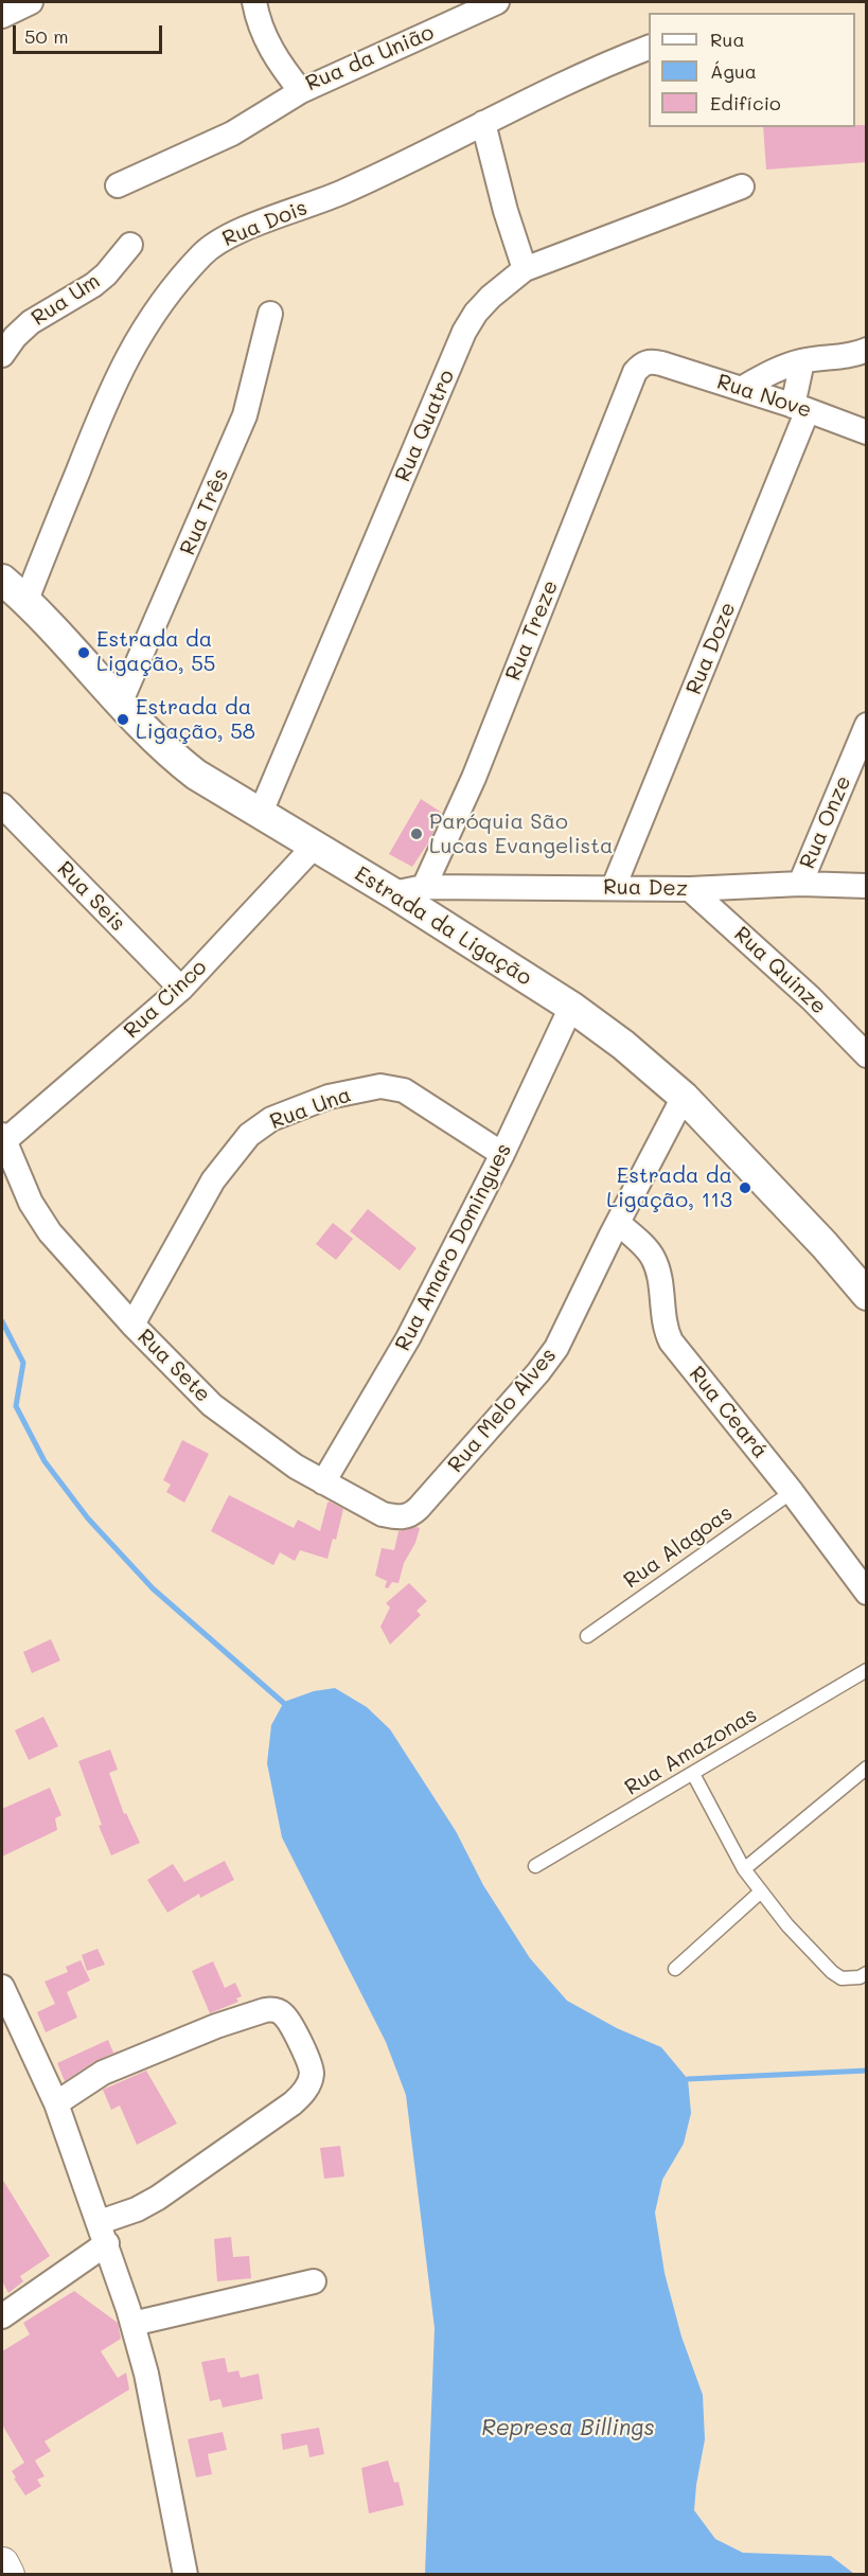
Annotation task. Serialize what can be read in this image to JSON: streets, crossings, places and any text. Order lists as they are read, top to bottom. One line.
{"streets":{"street":["Rua da União","Rua Dois","Rua Um","Rua Nove","Rua Quatro","Rua Três","Rua Treze","Rua Doze","Rua Onze","Rua Dez","Rua Seis","Estrada da Ligação","Rua Quinze","Rua Cinco","Rua Una","Rua Amaro Domingues","Rua Sete","Rua Melo Alves","Rua Ceará"],"lane":["Rua Alagoas","Rua Amazonas"]},"crossings":[["Rua Dois","Estrada da Ligação"],["Rua Nove","Rua Treze"],["Rua Nove","Rua Doze"],["Rua Quatro","Estrada da Ligação"],["Rua Três","Estrada da Ligação"],["Rua Treze","Rua Dez"],["Rua Doze","Rua Dez"],["Rua Onze","Rua Dez"],["Rua Dez","Rua Quinze"],["Rua Seis","Rua Cinco"],["Estrada da Ligação","Rua Cinco"],["Estrada da Ligação","Rua Amaro Domingues"],["Estrada da Ligação","Rua Melo Alves"],["Rua Cinco","Rua Sete"],["Rua Una","Rua Amaro Domingues"],["Rua Una","Rua Sete"],["Rua Amaro Domingues","Rua Sete"],["Rua Sete","Rua Melo Alves"],["Rua Melo Alves","Rua Ceará"],["Rua Ceará","Rua Alagoas"]],"water":["Represa Billings"],"places":["Estrada da Ligação, 55","Estrada da Ligação, 58","Paróquia São Lucas Evangelista","Estrada da Ligação, 113"],"legend":["Rua","Água","Edifício"],"scale_bar":"50 m"}
